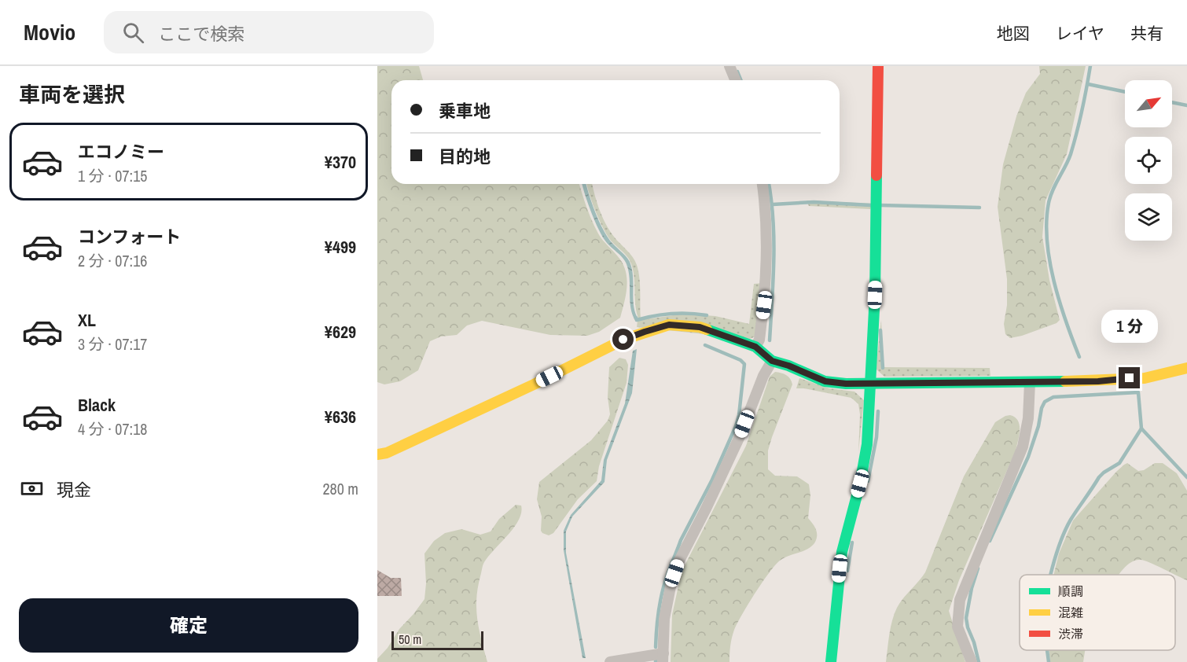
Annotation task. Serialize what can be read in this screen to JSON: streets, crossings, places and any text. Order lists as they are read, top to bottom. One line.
{"legend":["順調","混雑","渋滞"],"scale_bar":"50 m","north":"top right","page":{"header":"Movio","search":"ここで検索","nav":["地図","レイヤ","共有"],"heading":"車両を選択","banner":["乗車地","目的地"],"list":[{"name":"エコノミー","note":"1 分 · 07:15","value":"¥370"},{"name":"コンフォート","note":"2 分 · 07:16","value":"¥499"},{"name":"XL","note":"3 分 · 07:17","value":"¥629"},{"name":"Black","note":"4 分 · 07:18","value":"¥636"}],"bubble":"1 分","pay":["現金","280 m"],"buttons":"確定","scale":"50 m"}}
